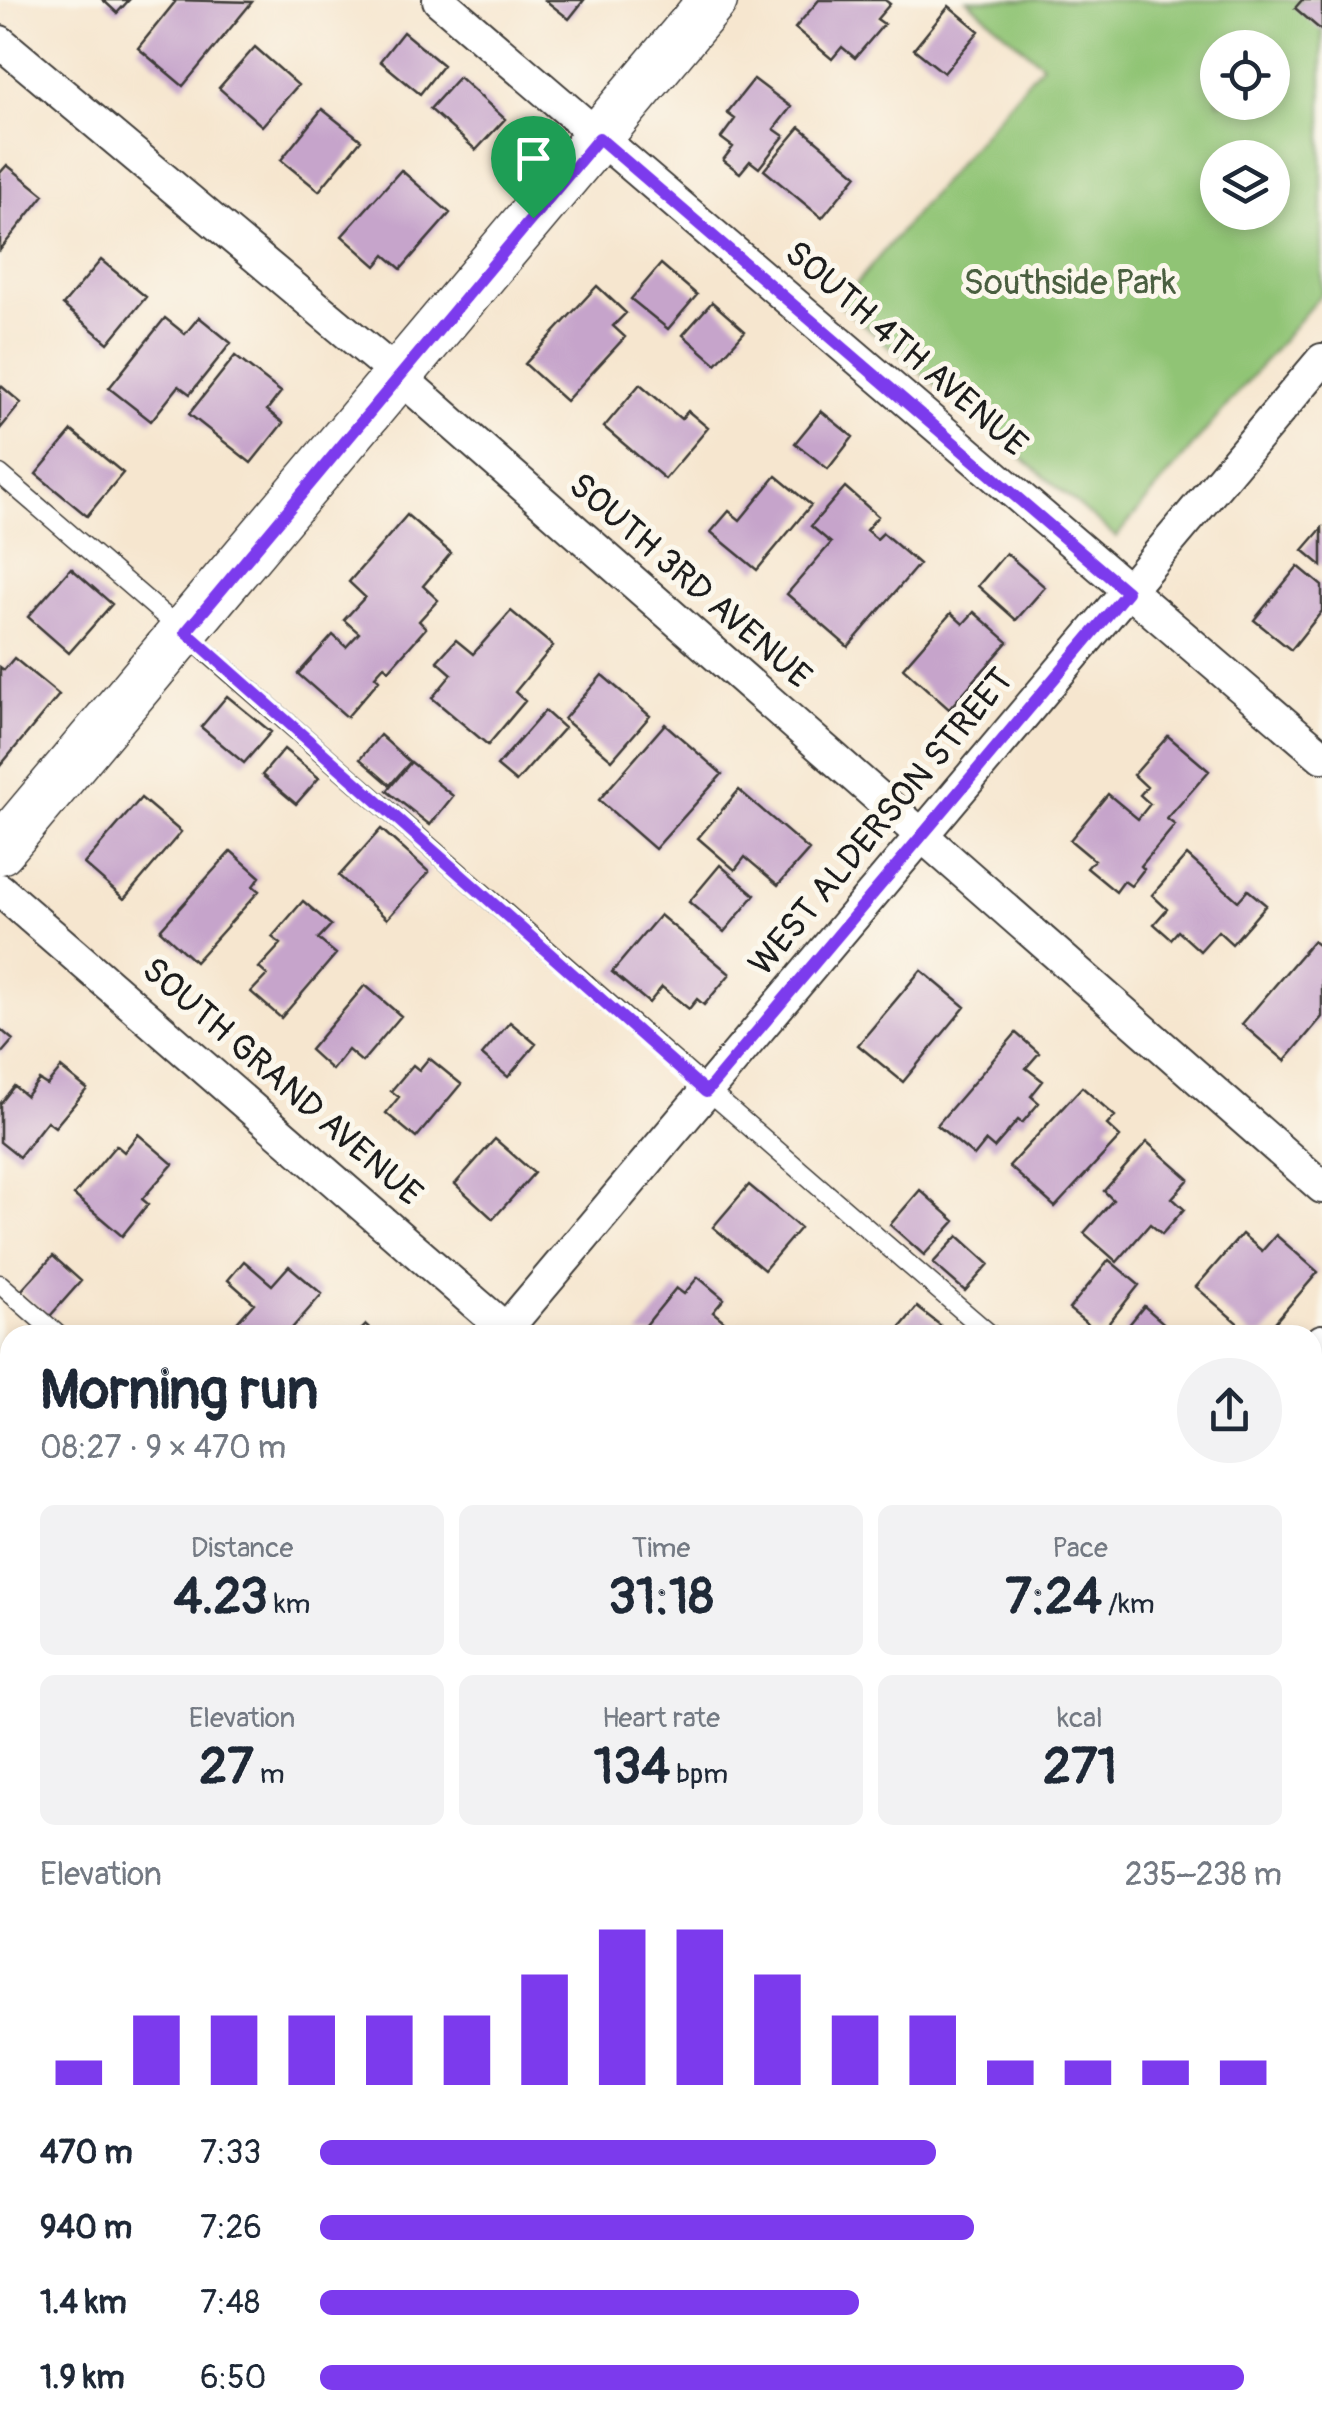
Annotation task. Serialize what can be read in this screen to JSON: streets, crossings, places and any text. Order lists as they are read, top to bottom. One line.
{"streets":{"street":["SOUTH 4TH AVENUE","SOUTH 3RD AVENUE","WEST ALDERSON STREET","SOUTH GRAND AVENUE"]},"crossings":[["SOUTH 4TH AVENUE","WEST ALDERSON STREET"],["SOUTH 3RD AVENUE","WEST ALDERSON STREET"]],"parks":["Southside Park"],"page":{"heading":["Morning run","08:27 · 9 × 470 m"],"stats":[["Distance","4.23 km"],["Time","31:18"],["Pace","7:24 /km"],["Elevation","27 m"],["Heart rate","134 bpm"],["kcal","271"]],"chart":["Elevation","235–238 m"],"list":[{"name":"470 m","note":"7:33"},{"name":"940 m","note":"7:26"},{"name":"1.4 km","note":"7:48"},{"name":"1.9 km","note":"6:50"}]}}
